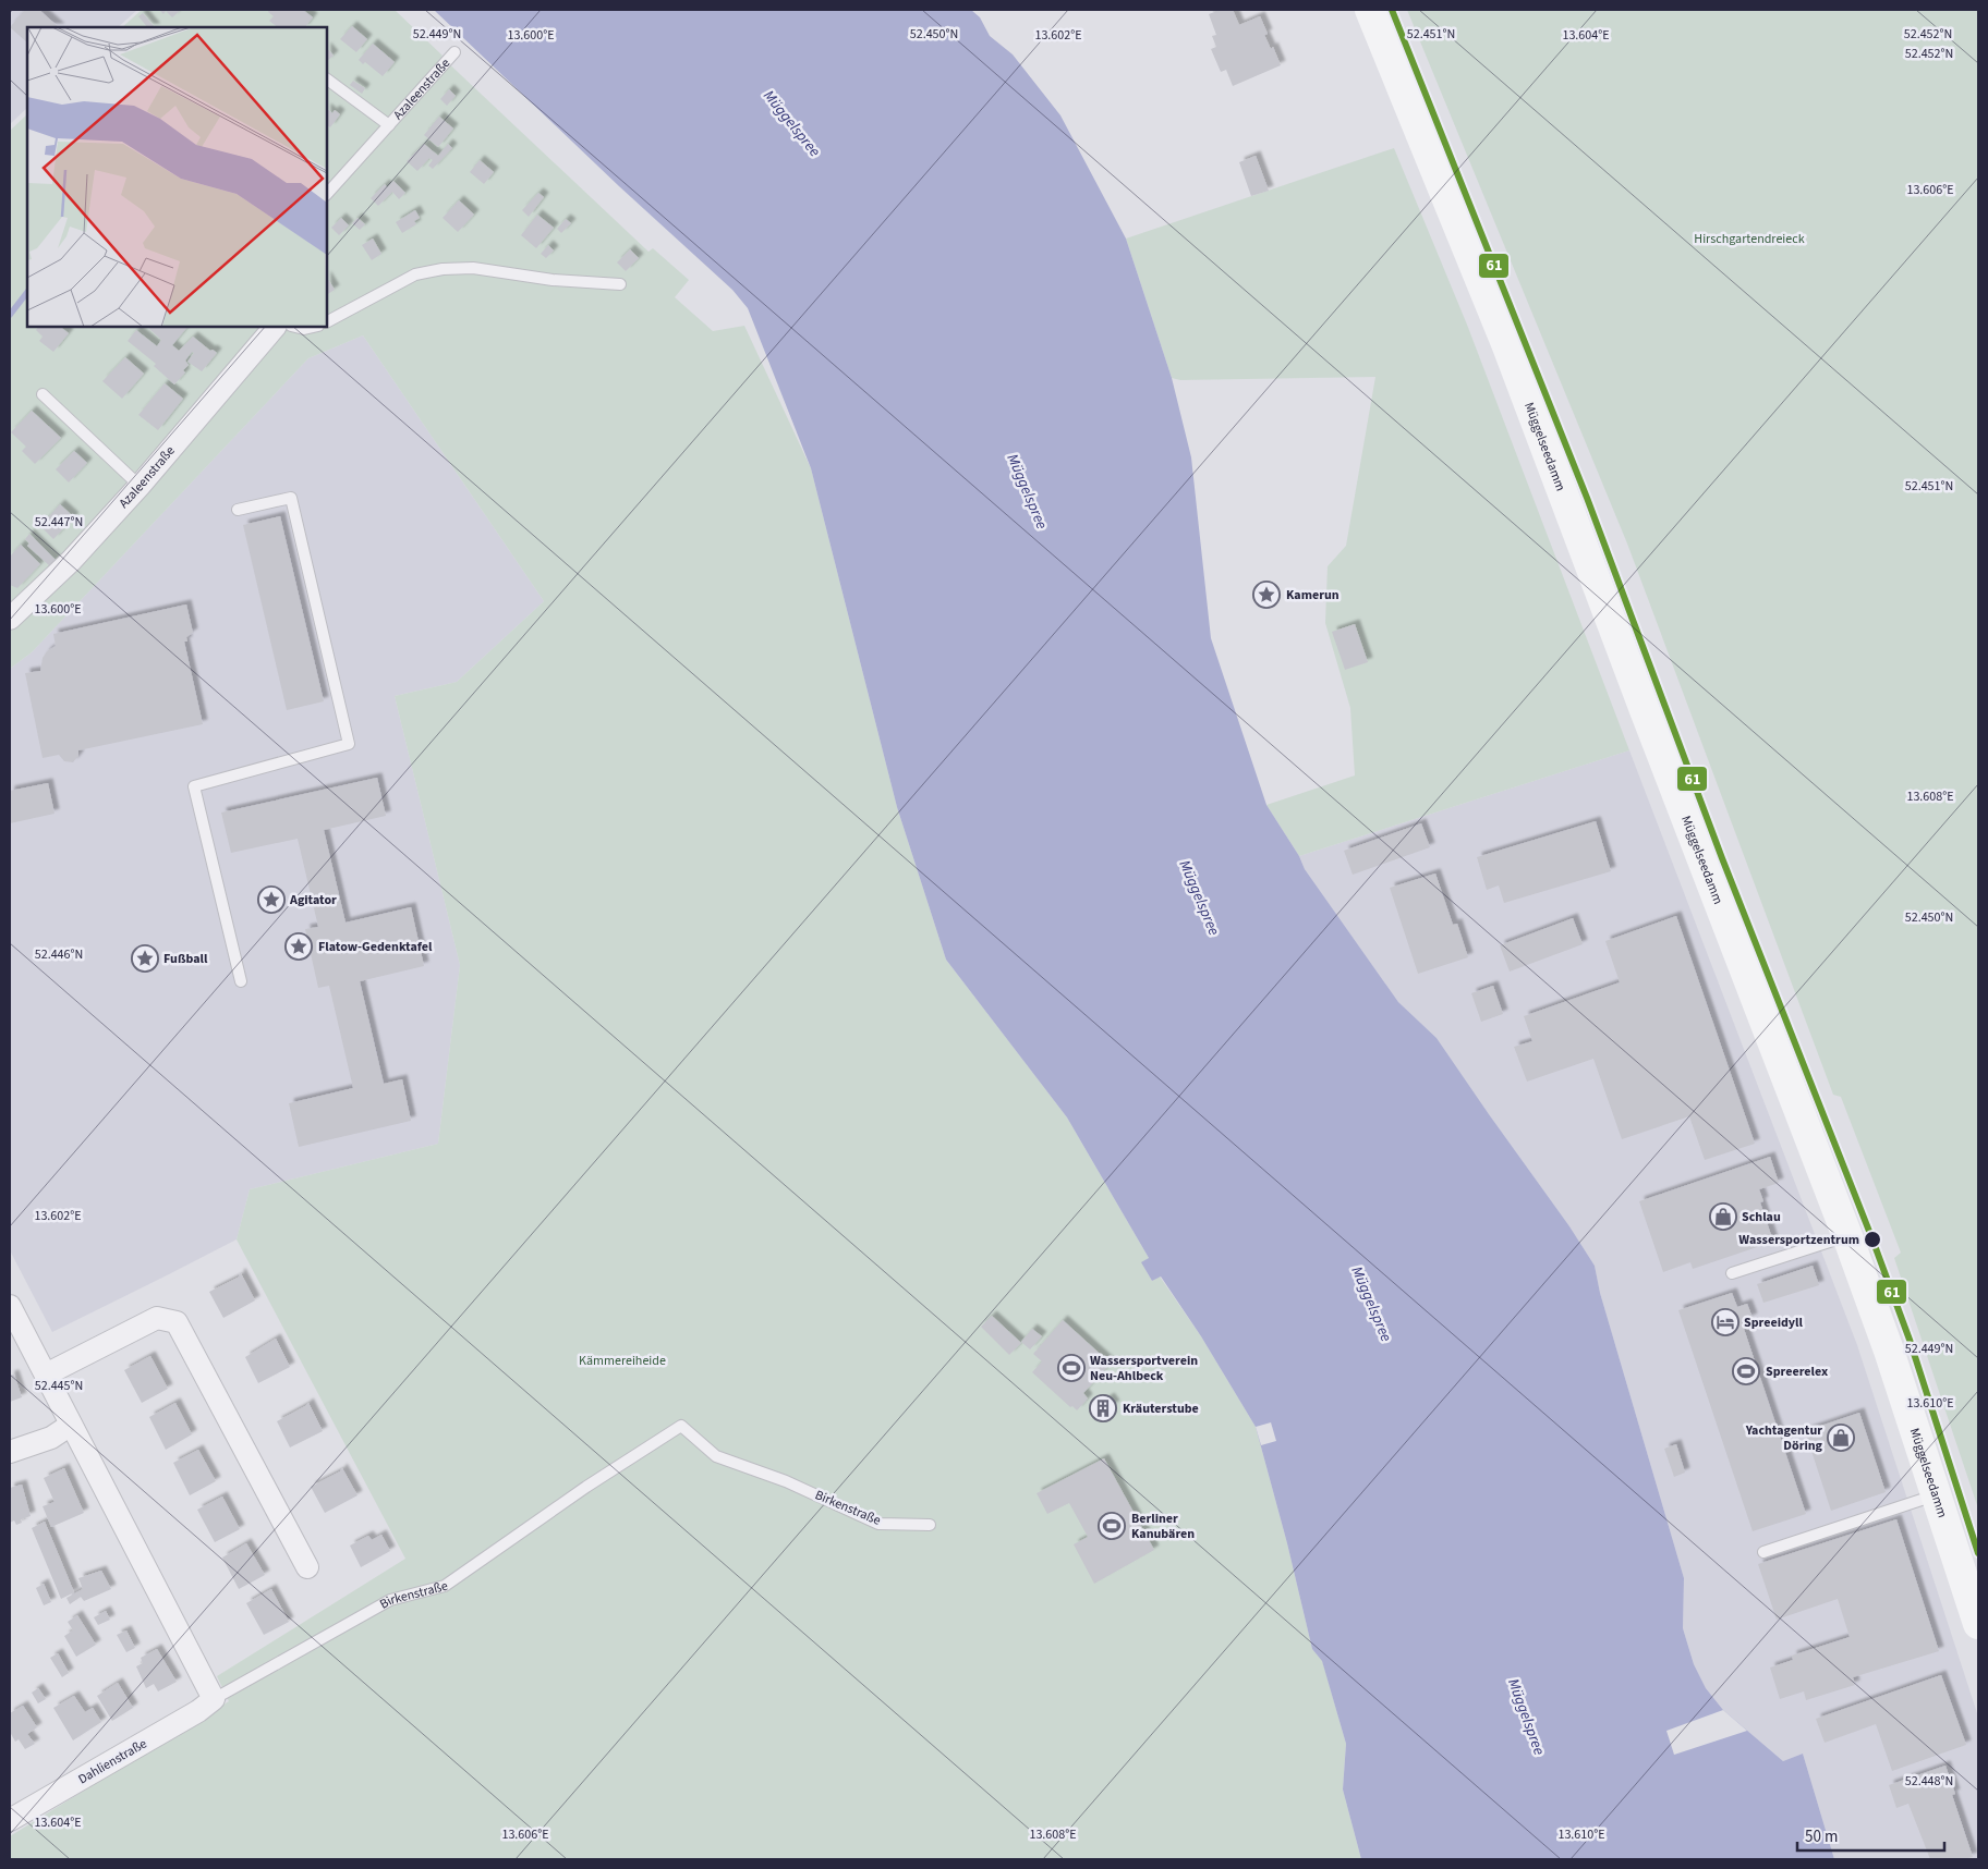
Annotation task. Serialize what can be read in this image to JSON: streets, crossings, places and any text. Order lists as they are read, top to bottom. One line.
{"streets":{"main road":["Müggelseedamm"],"street":["Azaleenstraße","Dahlienstraße"],"lane":["Birkenstraße"]},"crossings":[["Birkenstraße","Dahlienstraße"]],"water":["Müggelspree"],"parks":["Hirschgartendreieck","Kämmereiheide"],"places":{"place":["Kamerun","Agitator","Flatow-Gedenktafel","Fußball"],"shop":["Schlau","Yachtagentur Döring"],"other":["Wassersportzentrum"],"hotel":["Spreeidyll"],"sports":["Wassersportverein Neu-Ahlbeck","Spreerelex","Berliner Kanubären"],"building":["Kräuterstube"]},"lines":["transit line 61"],"scale_bar":"50 m","coordinates":["52.449°N","52.450°N","52.451°N","52.452°N","13.600°E","13.602°E","13.604°E","13.606°E","52.447°N","13.608°E","52.446°N","52.445°N","13.610°E","52.448°N"]}
